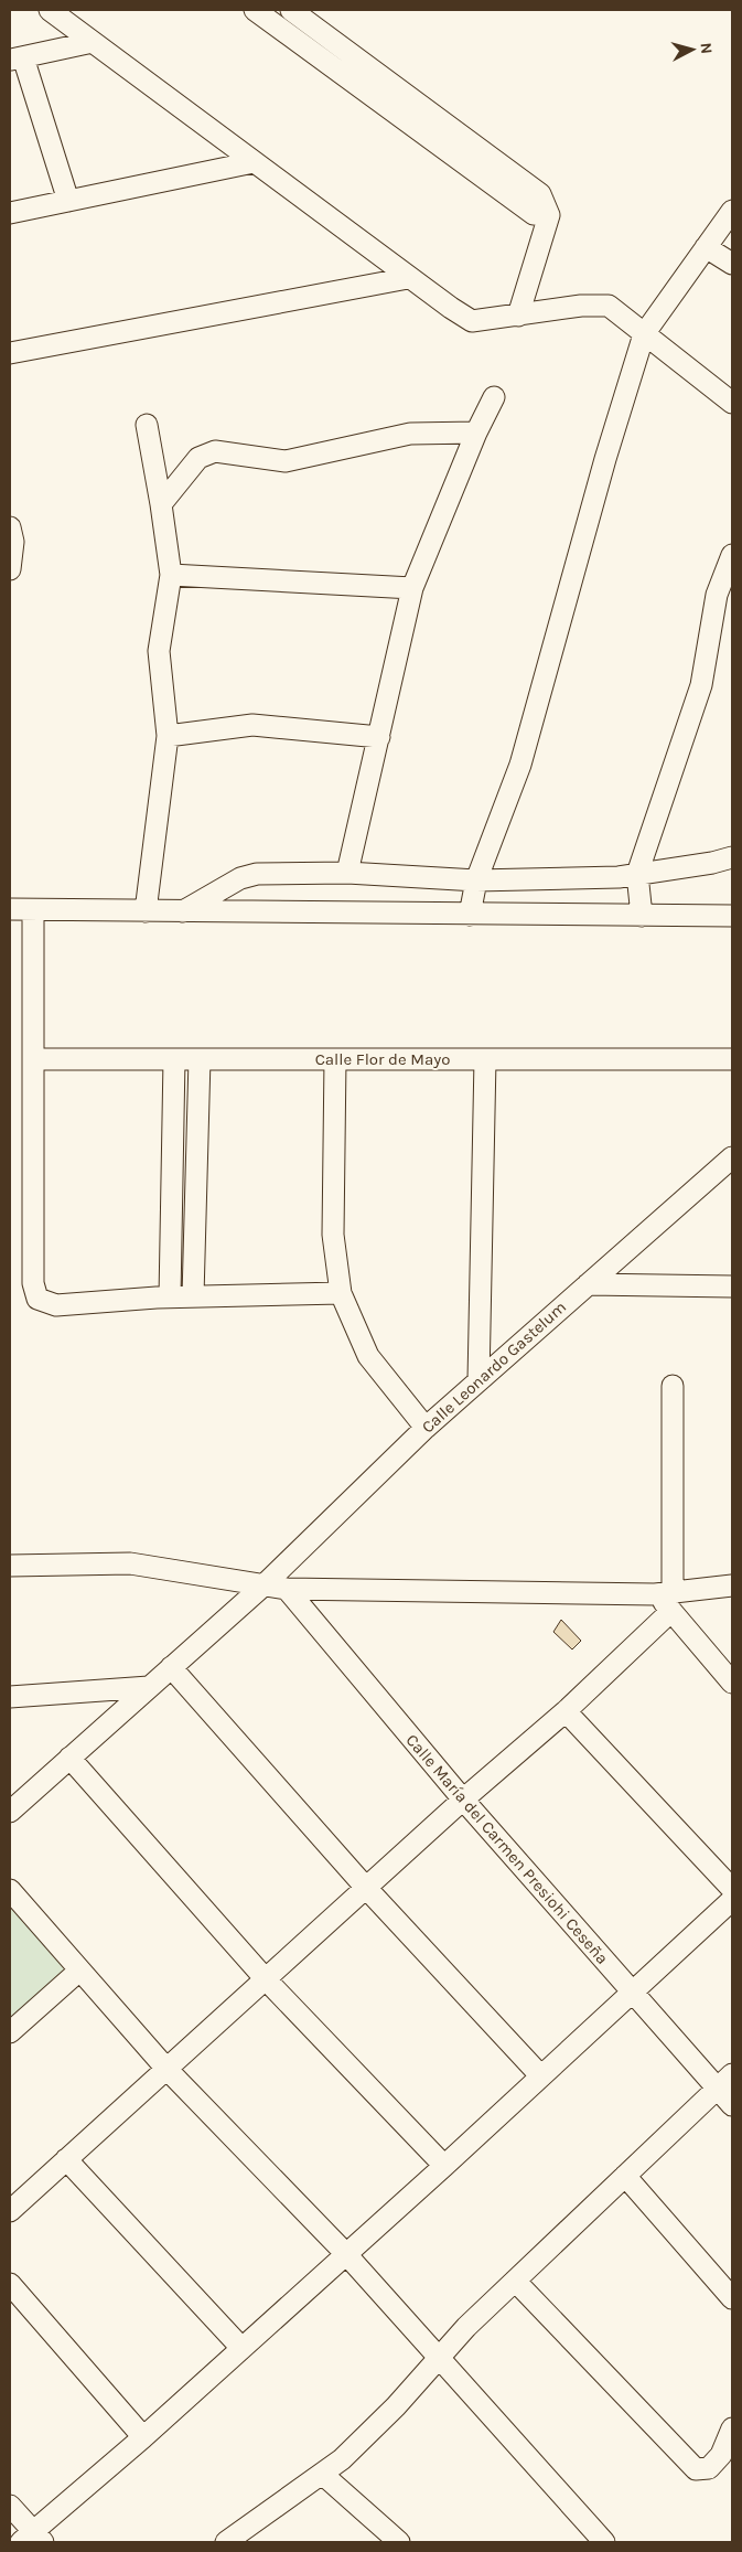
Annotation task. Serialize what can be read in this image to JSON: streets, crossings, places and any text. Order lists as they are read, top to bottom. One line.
{"streets":{"street":["Calle Flor de Mayo","Calle Leonardo Gastelum","Calle María del Carmen Presiohi Ceseña"]},"north":"right"}
